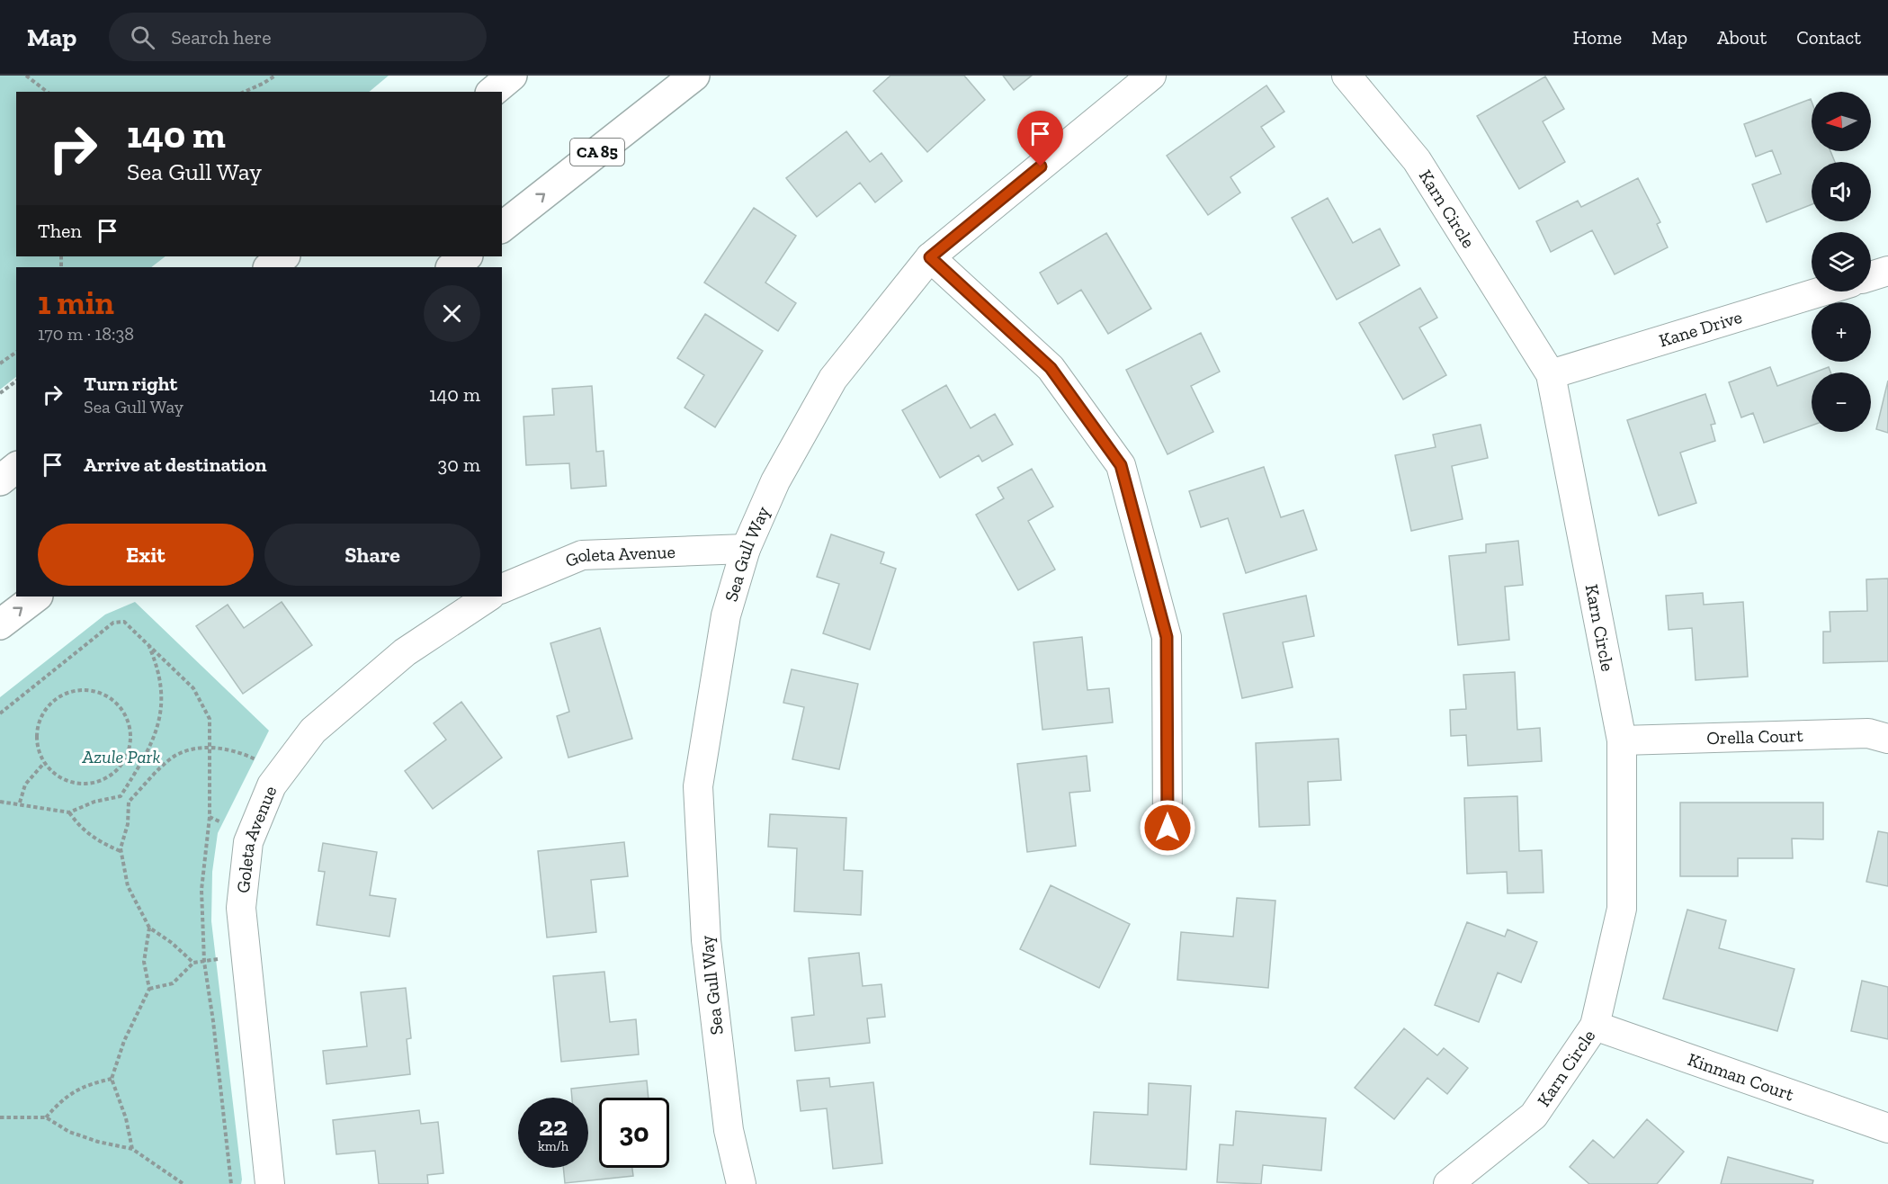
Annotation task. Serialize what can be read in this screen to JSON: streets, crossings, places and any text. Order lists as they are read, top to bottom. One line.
{"streets":{"highway":["CA 85"],"street":["Karn Circle","Kane Drive","Sea Gull Way","Goleta Avenue","Orella Court","Kinman Court"]},"crossings":[["Karn Circle","Kane Drive"],["Karn Circle","Orella Court"],["Karn Circle","Kinman Court"],["Sea Gull Way","Goleta Avenue"]],"parks":["Azule Park"],"north":"left","page":{"header":"Map","search":"Search here","nav":["Home","Map","About","Contact"],"map_buttons":["+","−"],"turn":["140 m","Sea Gull Way"],"then":"Then","heading":["1 min","170 m · 18:38"],"list":[{"name":"Turn right","note":"Sea Gull Way","value":"140 m"},{"name":"Arrive at destination","value":"30 m"}],"buttons":["Exit","Share"],"speed":"22 km/h","limit":"30"}}
